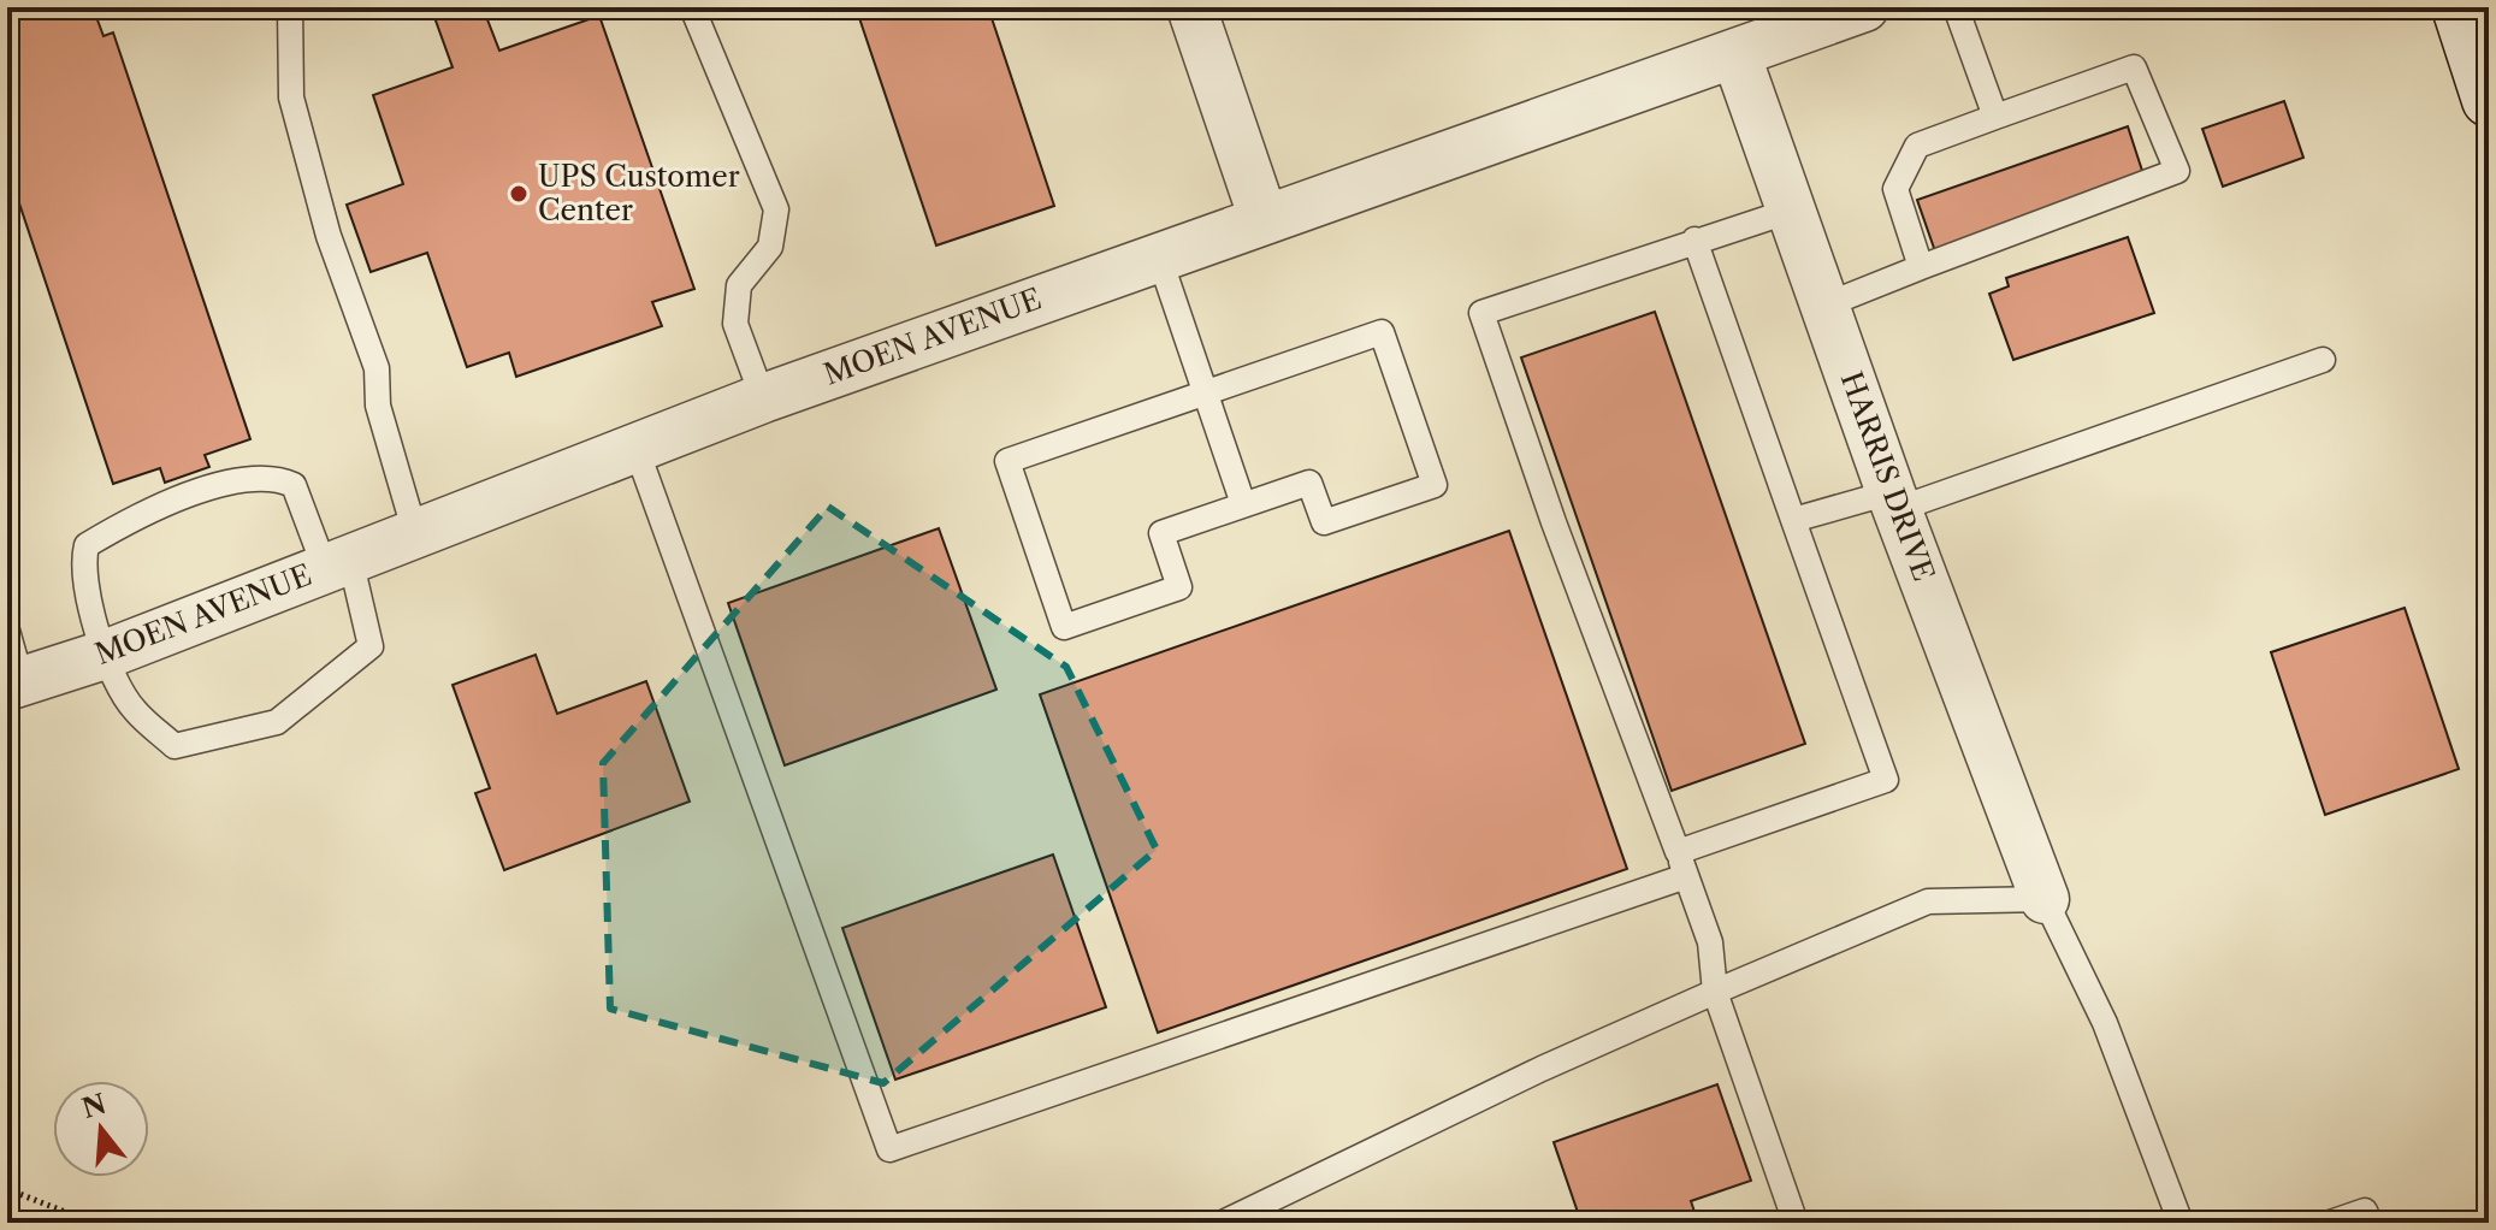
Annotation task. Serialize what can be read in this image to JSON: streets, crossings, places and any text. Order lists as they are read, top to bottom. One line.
{"streets":{"street":["MOEN AVENUE","HARRIS DRIVE"]},"crossings":[["MOEN AVENUE","HARRIS DRIVE"]],"places":["UPS Customer Center"],"north":"top"}
